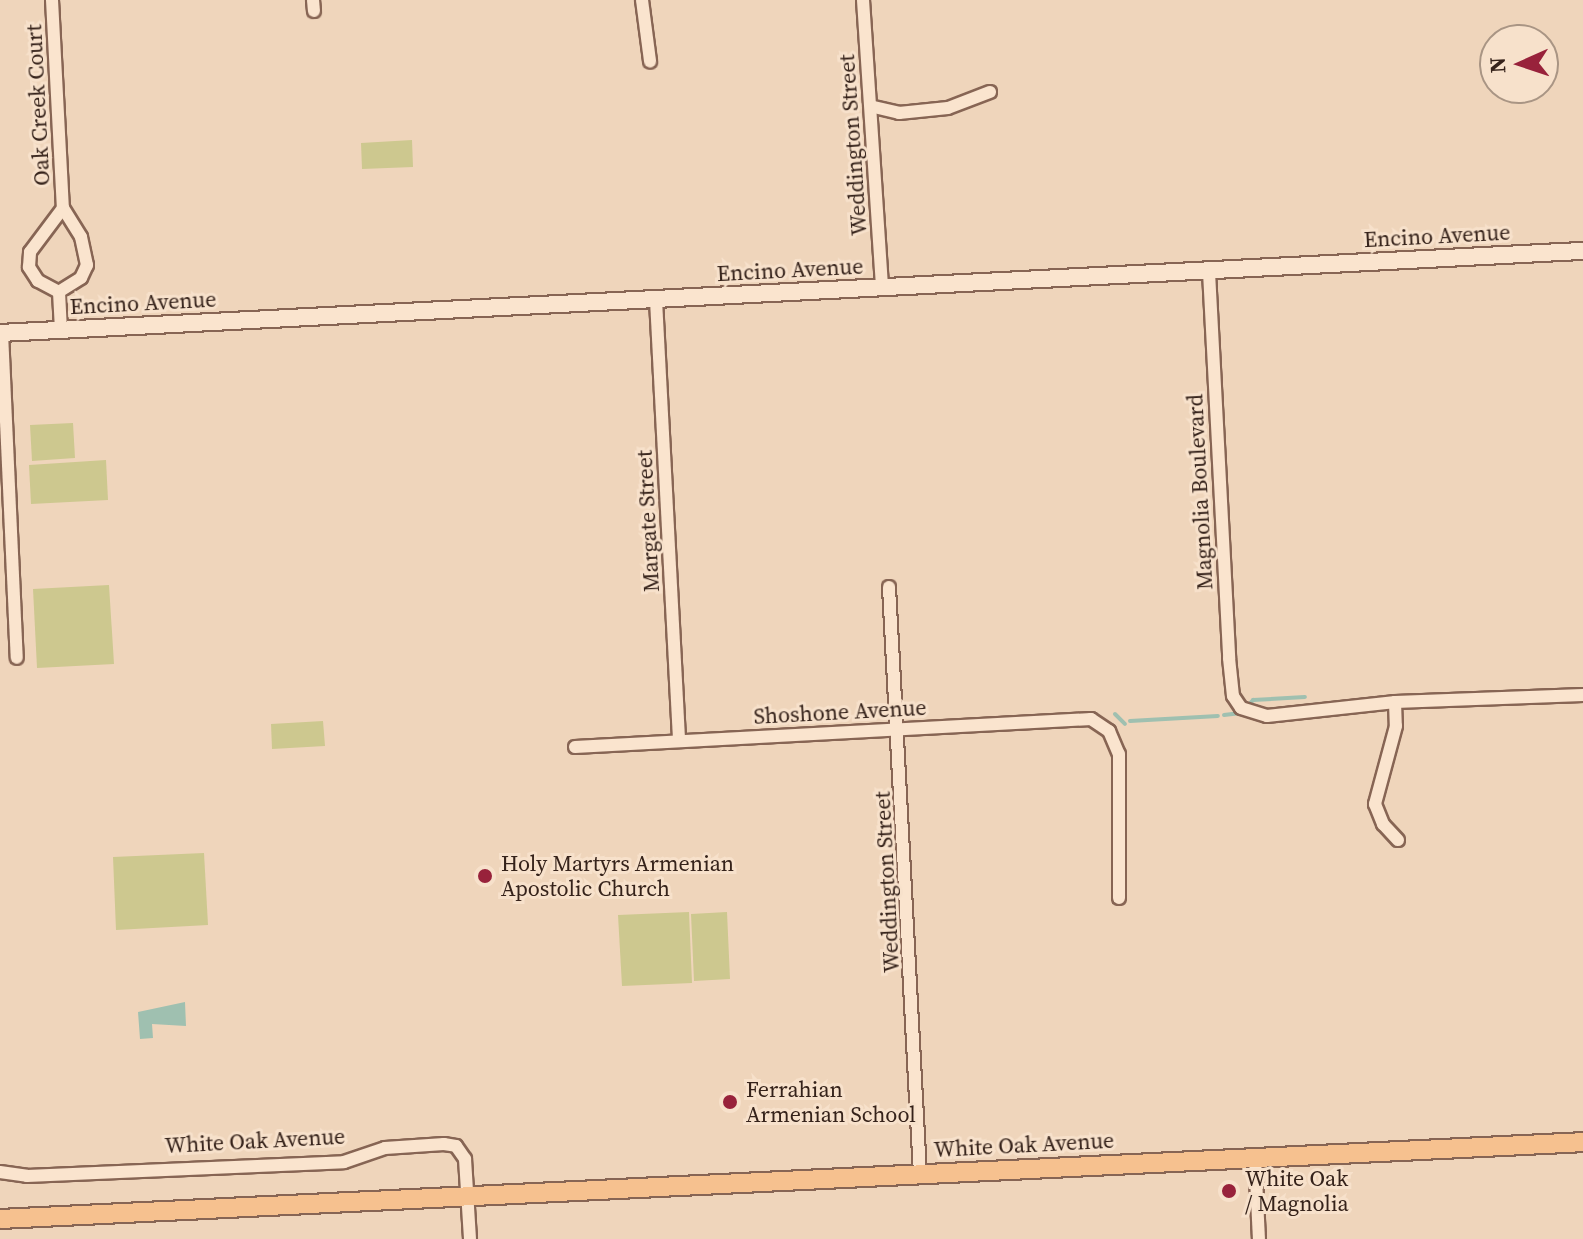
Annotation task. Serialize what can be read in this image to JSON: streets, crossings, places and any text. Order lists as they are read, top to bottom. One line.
{"streets":{"main road":["White Oak Avenue"],"street":["Oak Creek Court","Weddington Street","Encino Avenue","Magnolia Boulevard","Margate Street","Shoshone Avenue"]},"crossings":[["Weddington Street","Encino Avenue"],["Weddington Street","Shoshone Avenue"],["Weddington Street","White Oak Avenue"],["Encino Avenue","Magnolia Boulevard"],["Encino Avenue","Margate Street"],["Margate Street","Shoshone Avenue"]],"places":["Holy Martyrs Armenian Apostolic Church","Ferrahian Armenian School","White Oak / Magnolia"],"north":"left"}
